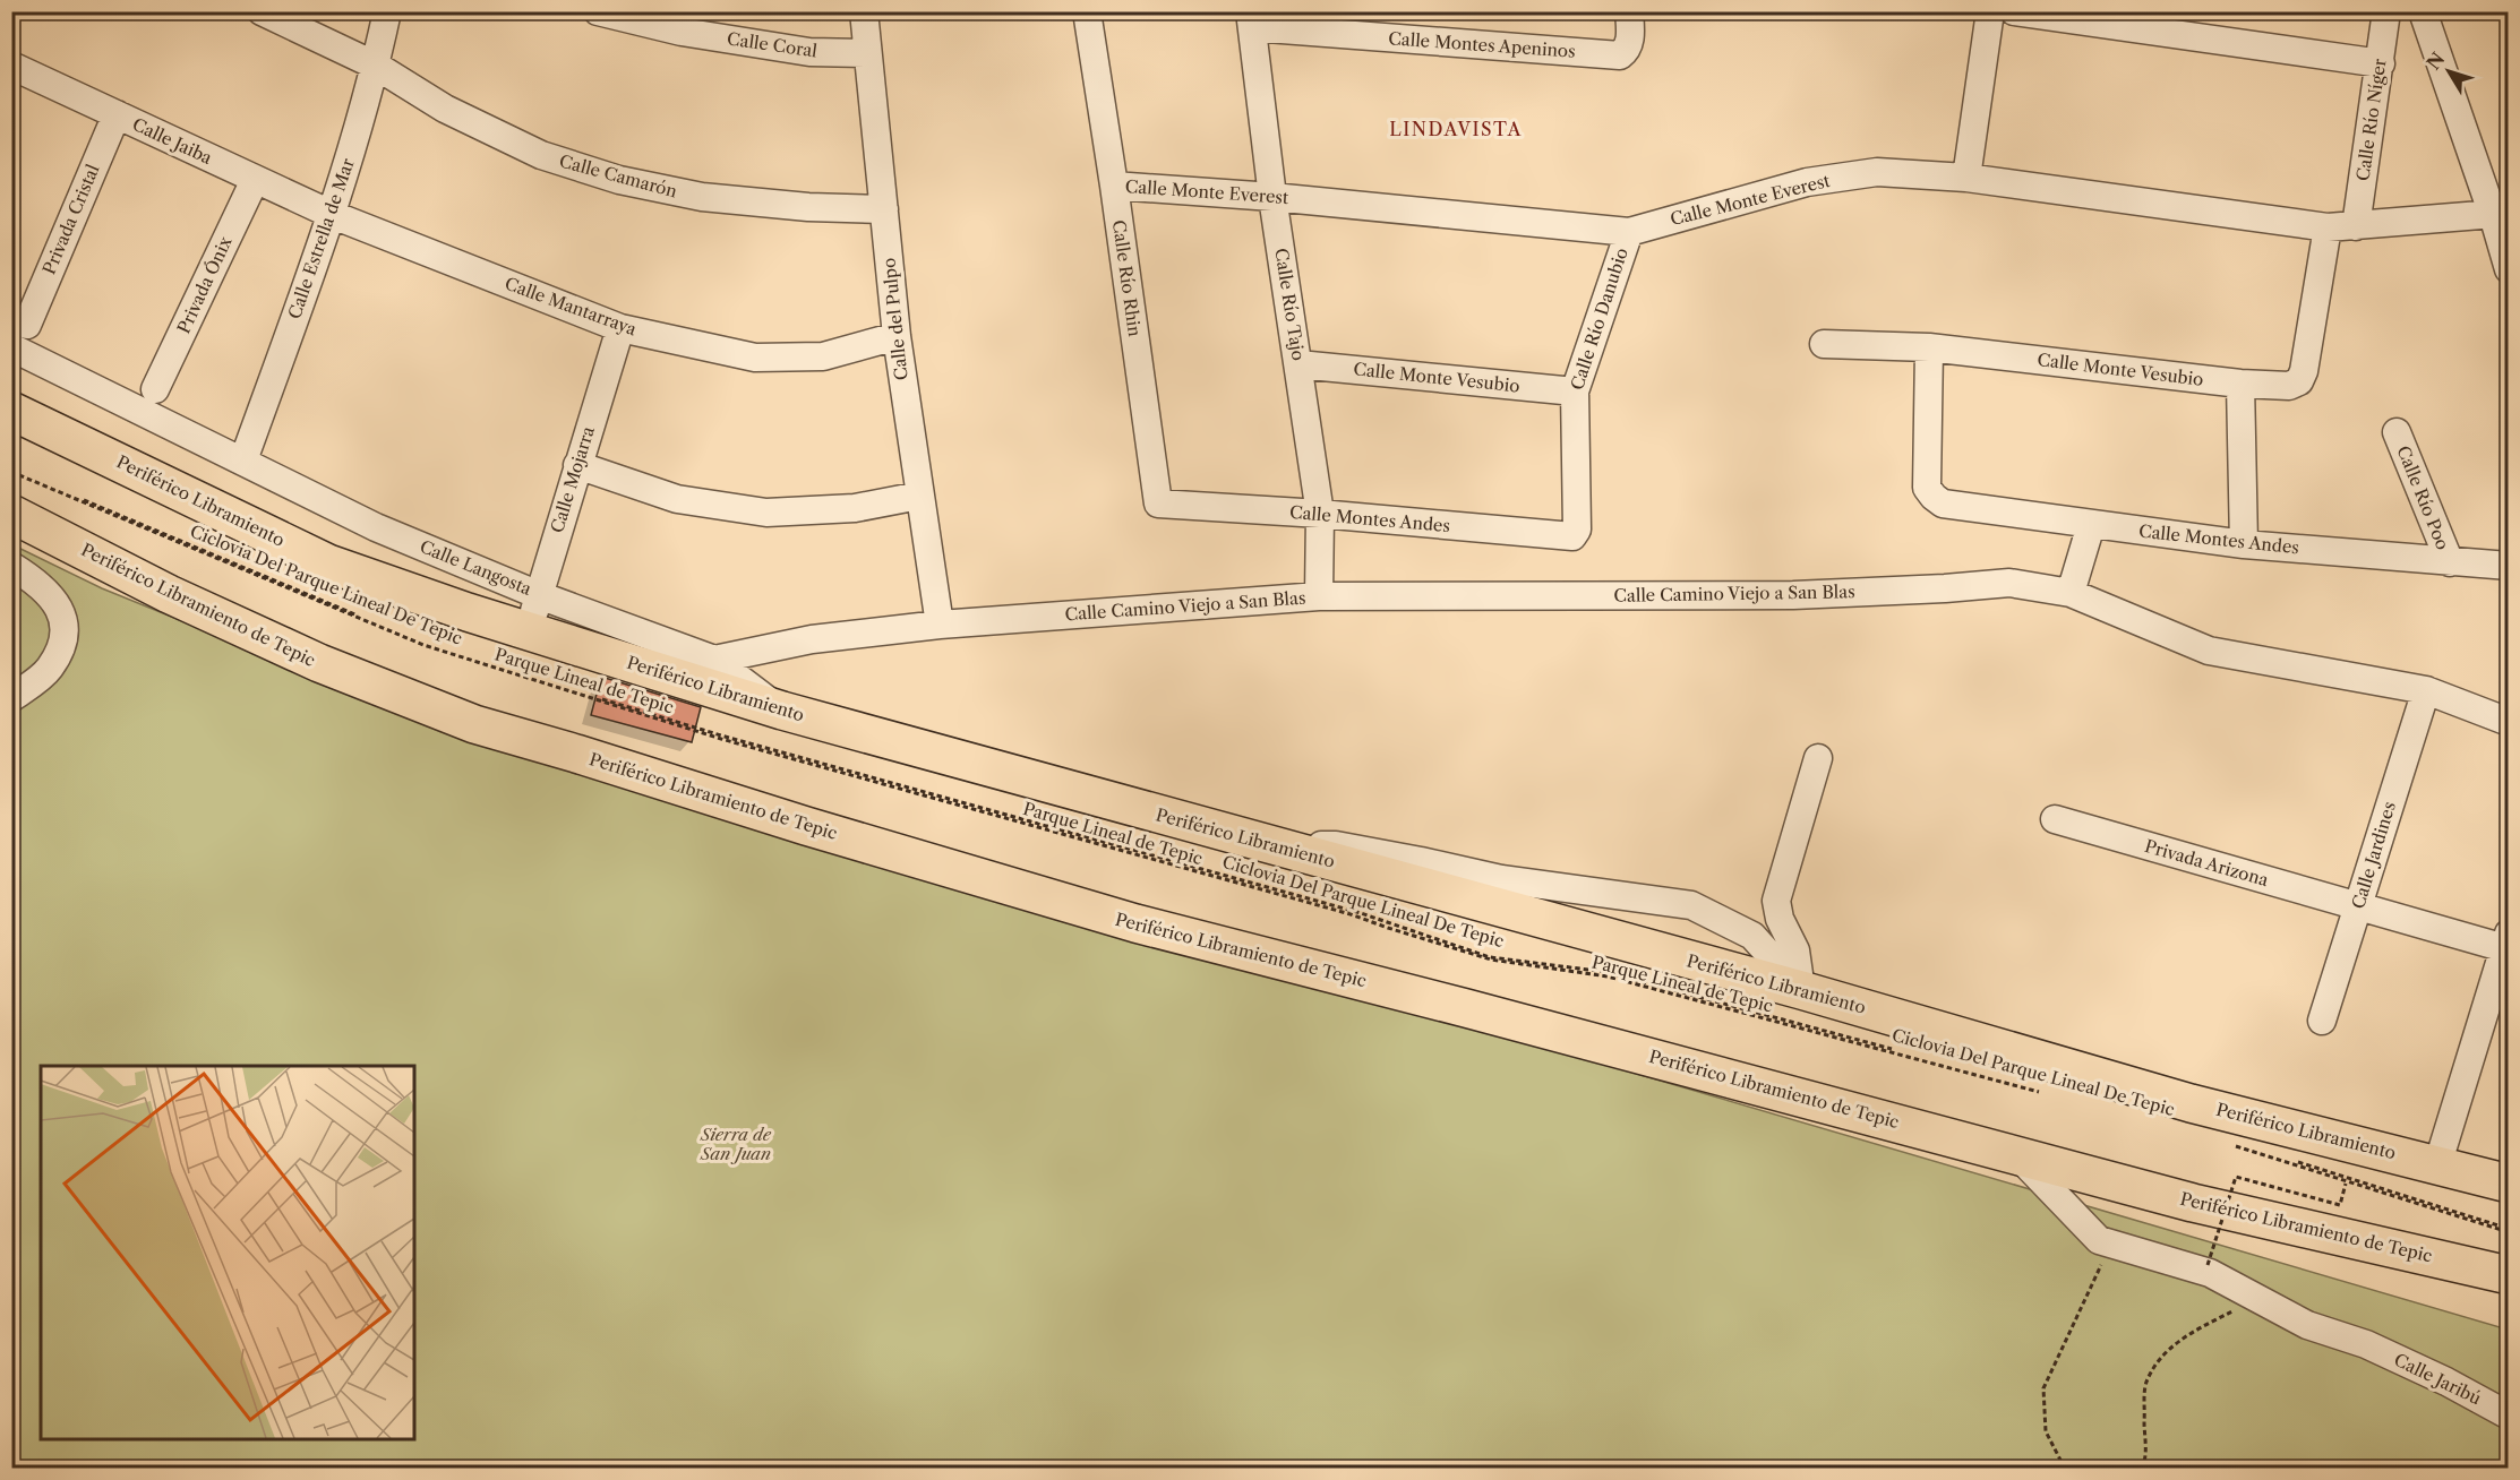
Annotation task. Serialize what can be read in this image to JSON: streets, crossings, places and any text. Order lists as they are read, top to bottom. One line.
{"streets":{"highway":["Periférico Libramiento","Periférico Libramiento de Tepic"],"street":["Calle Coral","Calle Montes Apeninos","Calle Río Níger","Calle Jaiba","Calle Camarón","Calle Monte Everest","Privada Cristal","Calle Estrella de Mar","Calle Río Rhin","Privada Ónix","Calle Río Tajo","Calle Mantarraya","Calle del Pulpo","Calle Río Danubio","Calle Monte Vesubio","Calle Mojarra","Calle Río Poo","Calle Montes Andes","Calle Langosta","Calle Camino Viejo a San Blas","Calle Jardines","Privada Arizona","Calle Jaribú"],"path":["Ciclovia Del Parque Lineal De Tepic","Parque Lineal de Tepic"]},"crossings":[["Calle Coral","Calle del Pulpo"],["Calle Montes Apeninos","Calle Río Tajo"],["Calle Río Níger","Calle Monte Everest"],["Calle Jaiba","Privada Cristal"],["Calle Jaiba","Calle Estrella de Mar"],["Calle Jaiba","Privada Ónix"],["Calle Jaiba","Calle Mantarraya"],["Calle Camarón","Calle Estrella de Mar"],["Calle Camarón","Calle del Pulpo"],["Calle Monte Everest","Calle Río Rhin"],["Calle Monte Everest","Calle Río Tajo"],["Calle Monte Everest","Calle Río Danubio"],["Calle Monte Everest","Calle Monte Vesubio"],["Calle Estrella de Mar","Calle Mantarraya"],["Calle Estrella de Mar","Calle Langosta"],["Calle Río Rhin","Calle Montes Andes"],["Calle Río Tajo","Calle Monte Vesubio"],["Calle Río Tajo","Calle Montes Andes"],["Calle Río Tajo","Calle Camino Viejo a San Blas"],["Calle Mantarraya","Calle del Pulpo"],["Calle Mantarraya","Calle Mojarra"],["Calle del Pulpo","Calle Camino Viejo a San Blas"],["Calle Río Danubio","Calle Monte Vesubio"],["Calle Río Danubio","Calle Montes Andes"],["Calle Monte Vesubio","Calle Montes Andes"],["Calle Mojarra","Periférico Libramiento"],["Calle Mojarra","Calle Langosta"],["Calle Río Poo","Calle Montes Andes"],["Periférico Libramiento","Calle Langosta"],["Ciclovia Del Parque Lineal De Tepic","Parque Lineal de Tepic"],["Calle Camino Viejo a San Blas","Calle Jardines"],["Calle Jardines","Privada Arizona"]],"districts":["LINDAVISTA"],"parks":["Sierra de San Juan"],"north":"top left"}
